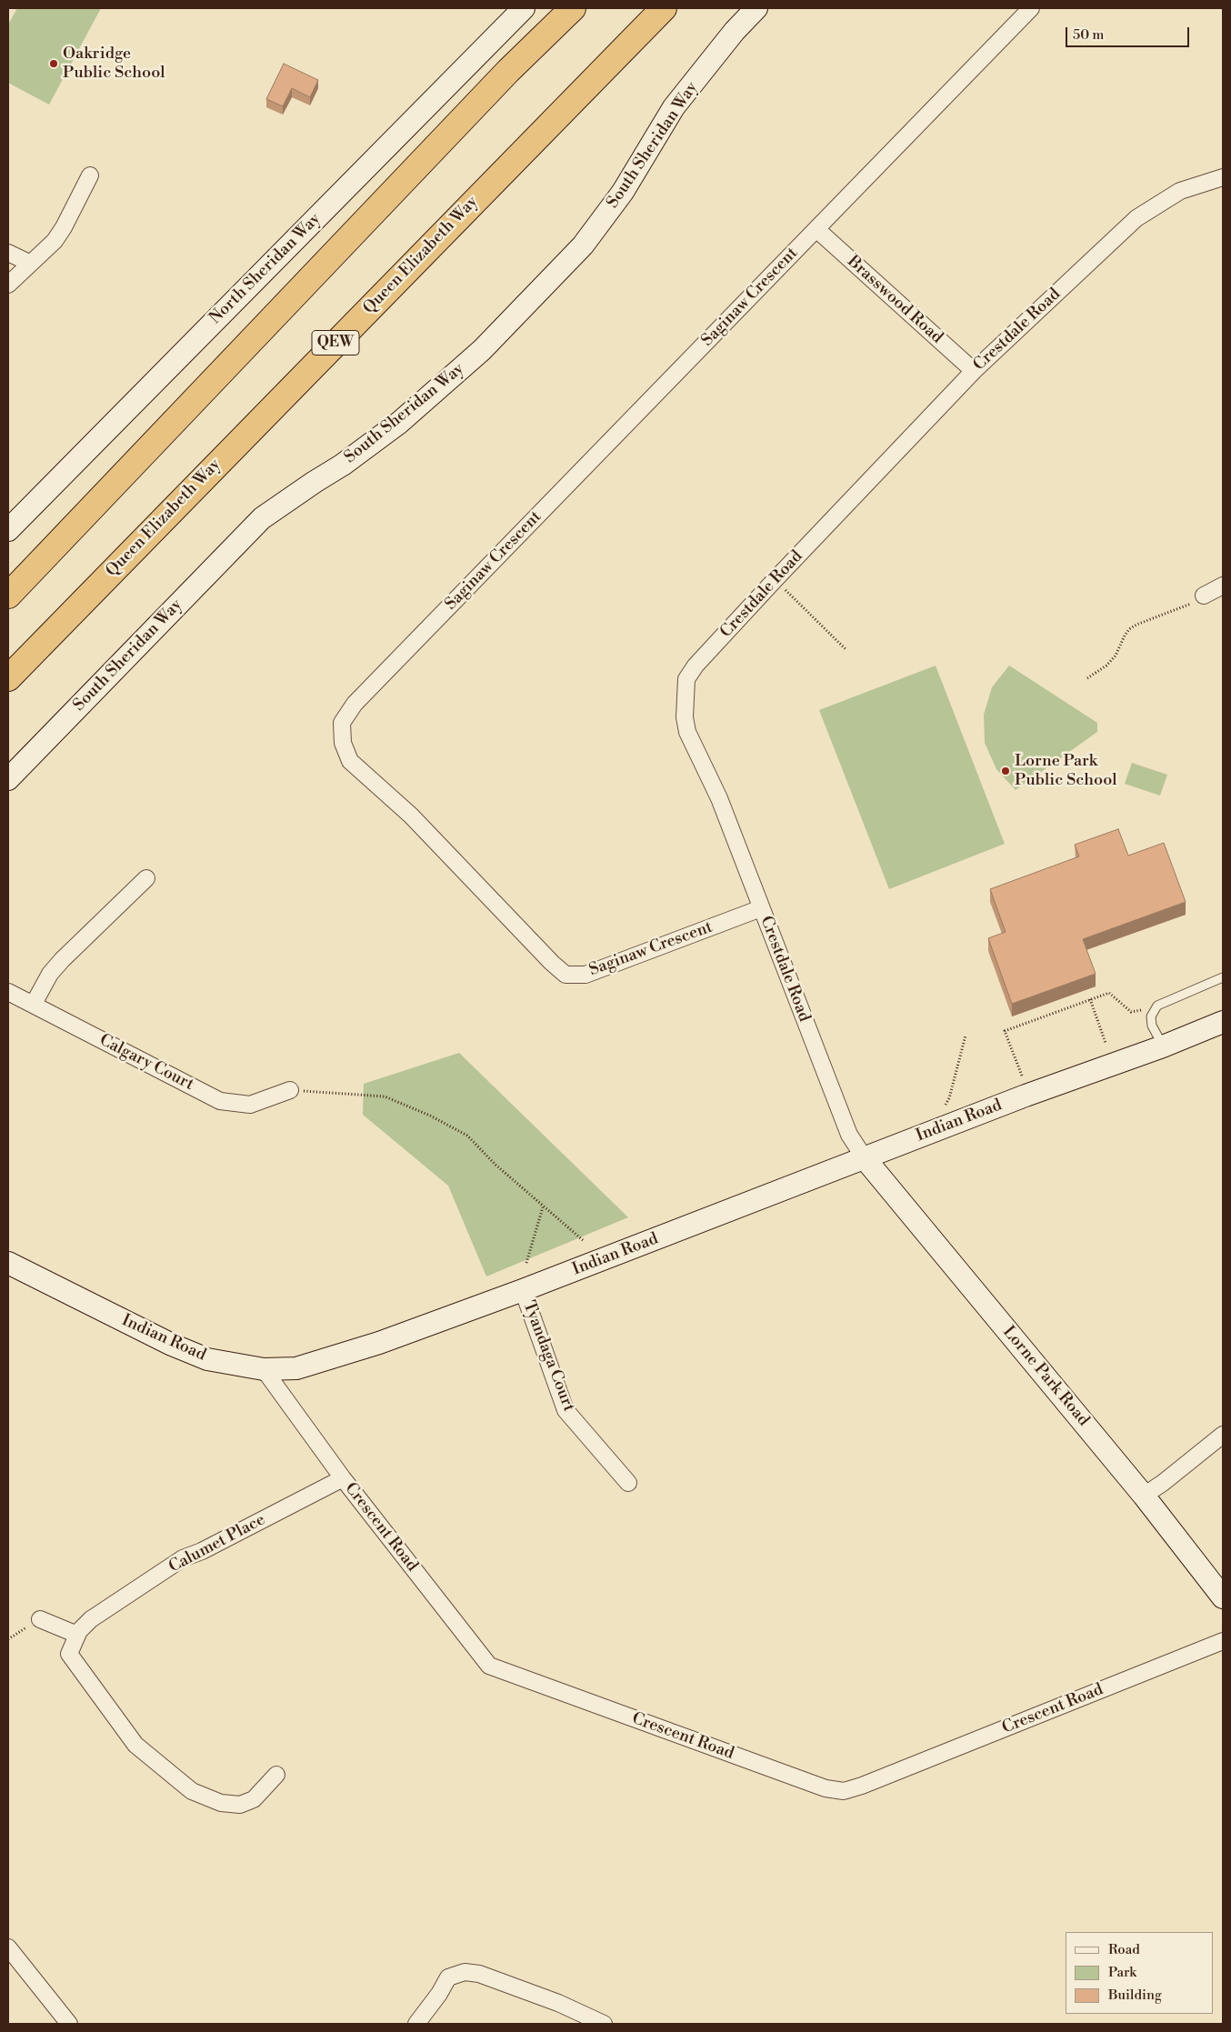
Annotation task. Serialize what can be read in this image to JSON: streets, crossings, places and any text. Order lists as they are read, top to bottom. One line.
{"streets":{"highway":["Queen Elizabeth Way","QEW"],"street":["South Sheridan Way","North Sheridan Way","Saginaw Crescent","Brasswood Road","Crestdale Road","Calgary Court","Indian Road","Tyandaga Court","Lorne Park Road","Crescent Road","Calumet Place"]},"crossings":[["Saginaw Crescent","Brasswood Road"],["Saginaw Crescent","Crestdale Road"],["Brasswood Road","Crestdale Road"],["Crestdale Road","Indian Road"],["Crestdale Road","Lorne Park Road"],["Indian Road","Tyandaga Court"],["Indian Road","Lorne Park Road"],["Indian Road","Crescent Road"],["Crescent Road","Calumet Place"]],"places":["Oakridge Public School","Lorne Park Public School"],"legend":["Road","Park","Building"],"scale_bar":"50 m"}
